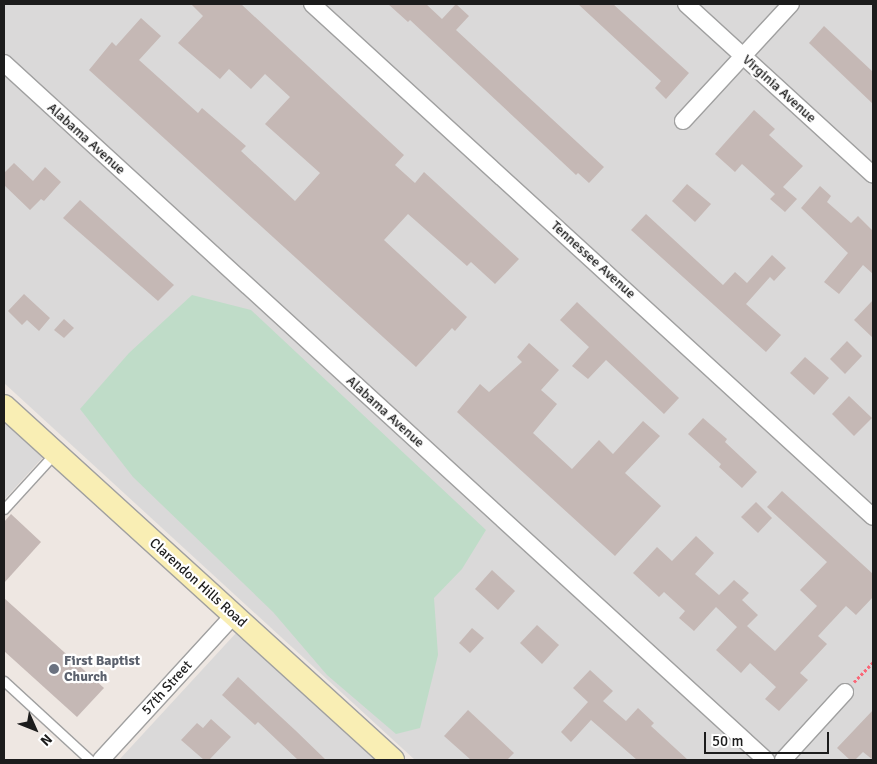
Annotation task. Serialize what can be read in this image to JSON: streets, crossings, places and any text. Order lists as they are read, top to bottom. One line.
{"streets":{"street":["Virginia Avenue","Alabama Avenue","Tennessee Avenue","Clarendon Hills Road","57th Street"]},"crossings":[["Clarendon Hills Road","57th Street"]],"places":["First Baptist Church"],"scale_bar":"50 m","north":"bottom right"}
